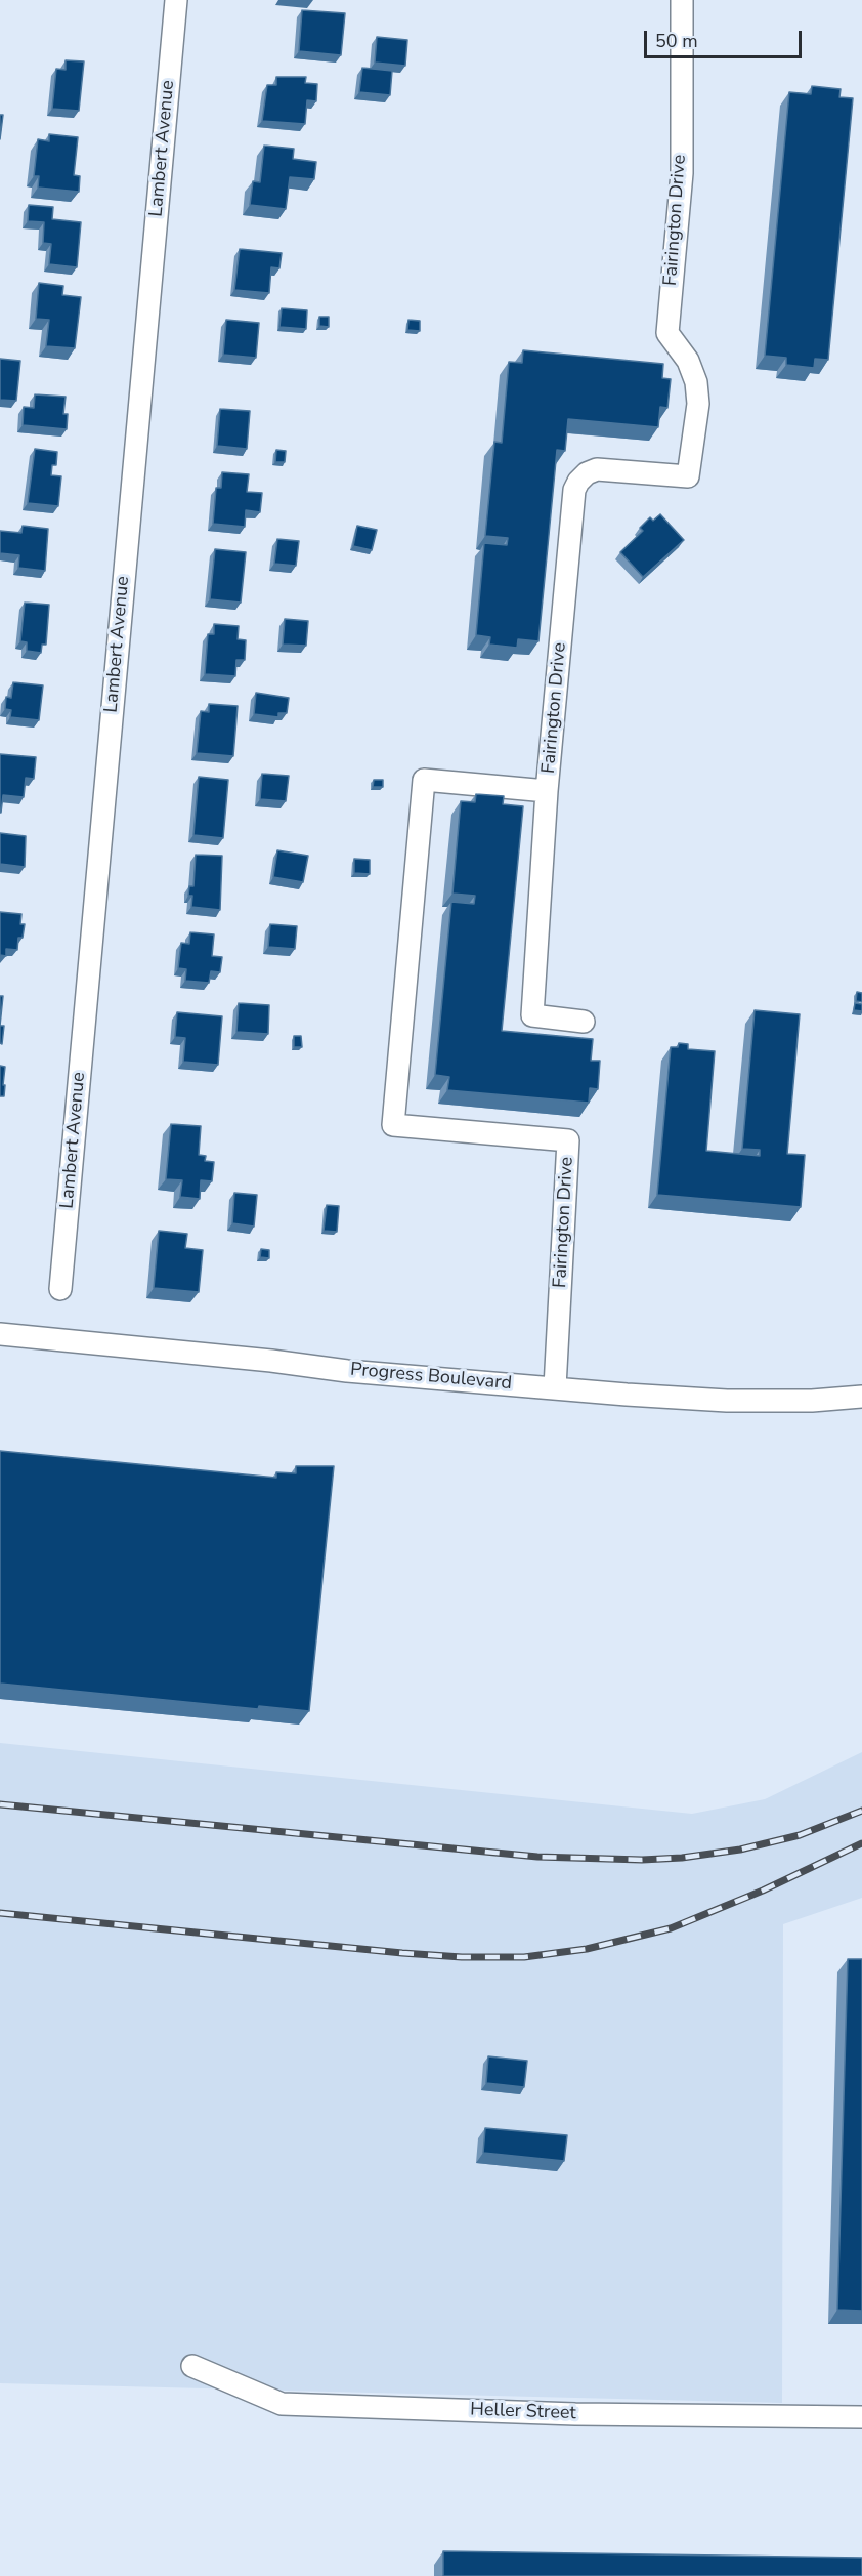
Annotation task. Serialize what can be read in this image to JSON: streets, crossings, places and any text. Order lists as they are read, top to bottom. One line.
{"streets":{"street":["Lambert Avenue","Fairington Drive","Progress Boulevard","Heller Street"]},"crossings":[["Fairington Drive","Progress Boulevard"]],"scale_bar":"50 m"}
